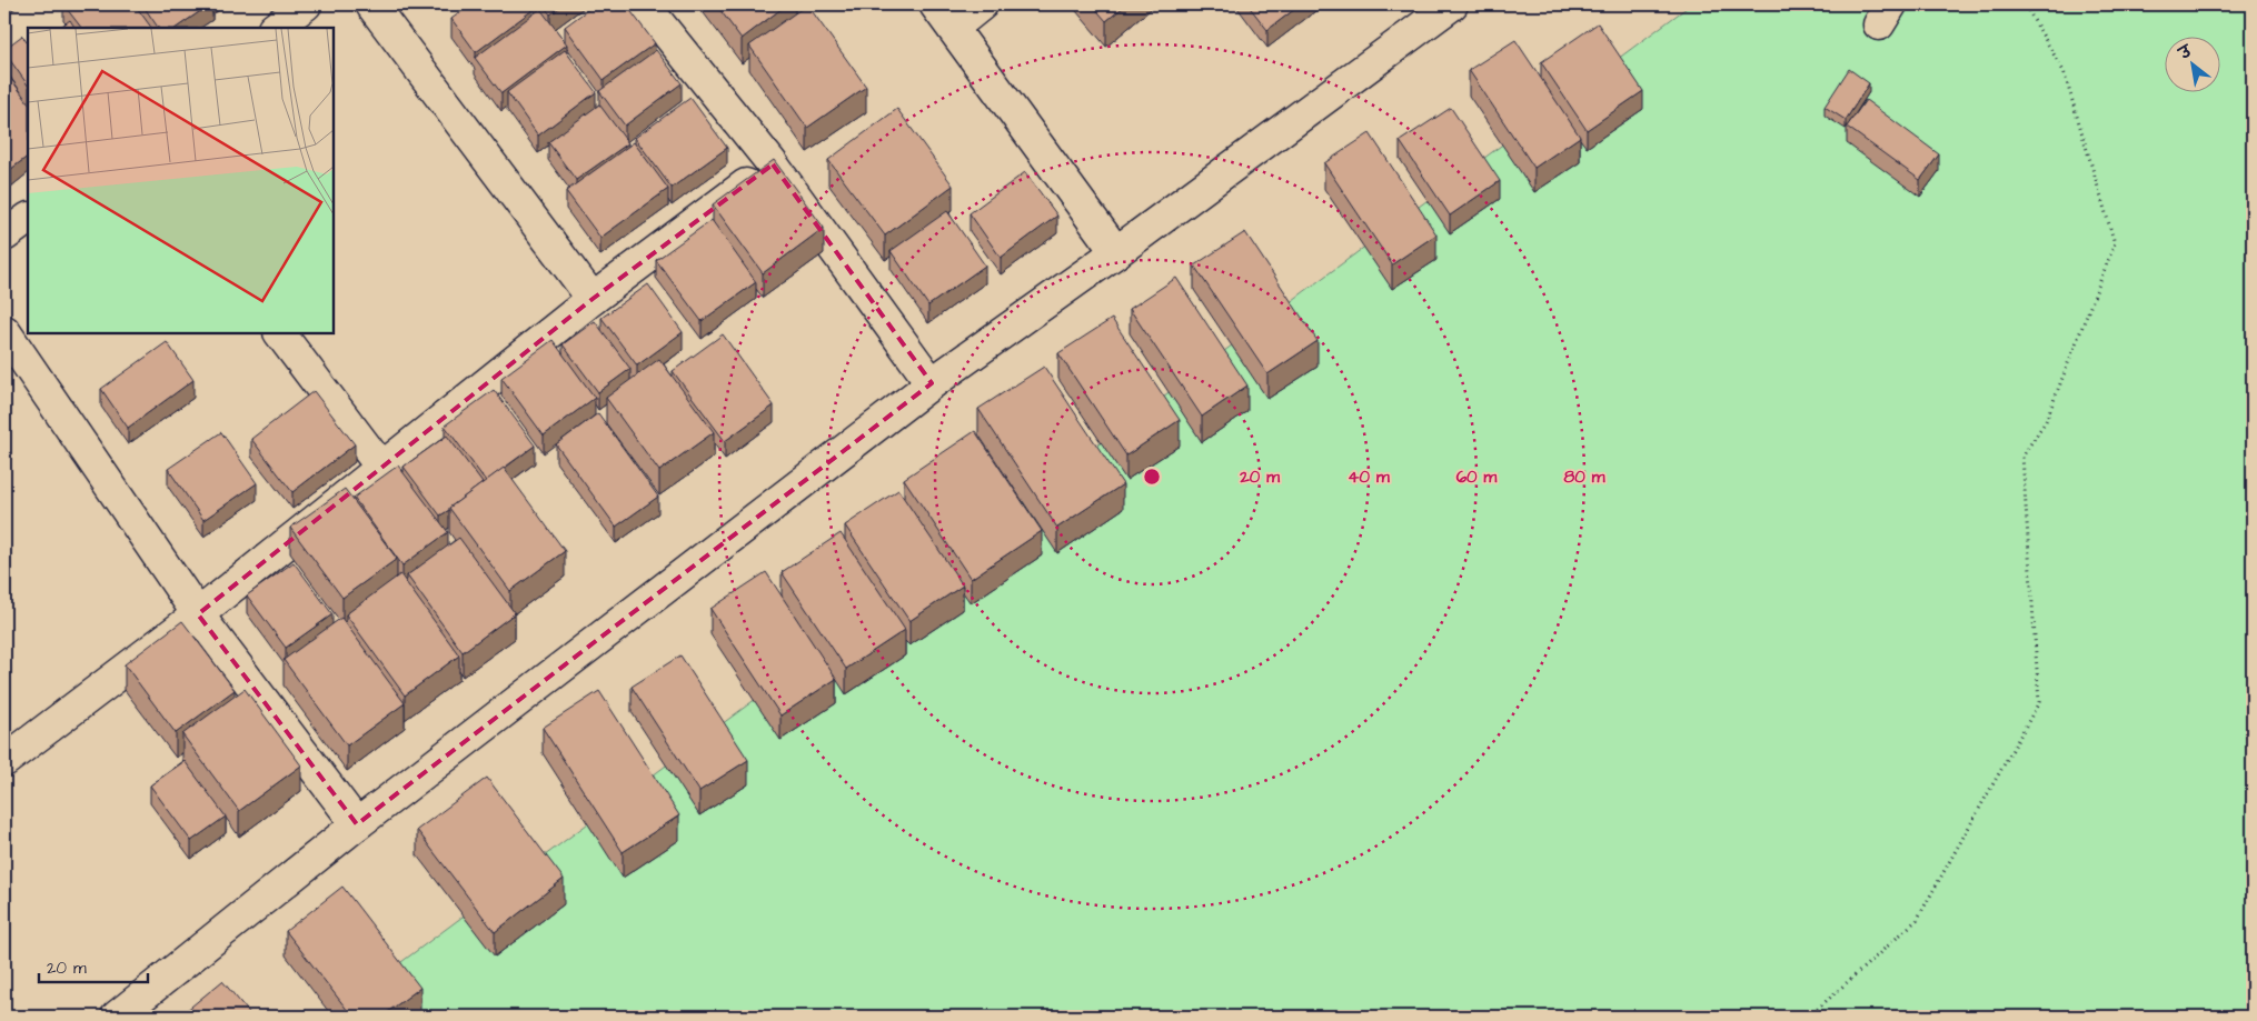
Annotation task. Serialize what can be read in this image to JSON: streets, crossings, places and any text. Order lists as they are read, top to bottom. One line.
{"scale_bar":"20 m","north":"top left","rings":["20 m","40 m","60 m","80 m"]}
